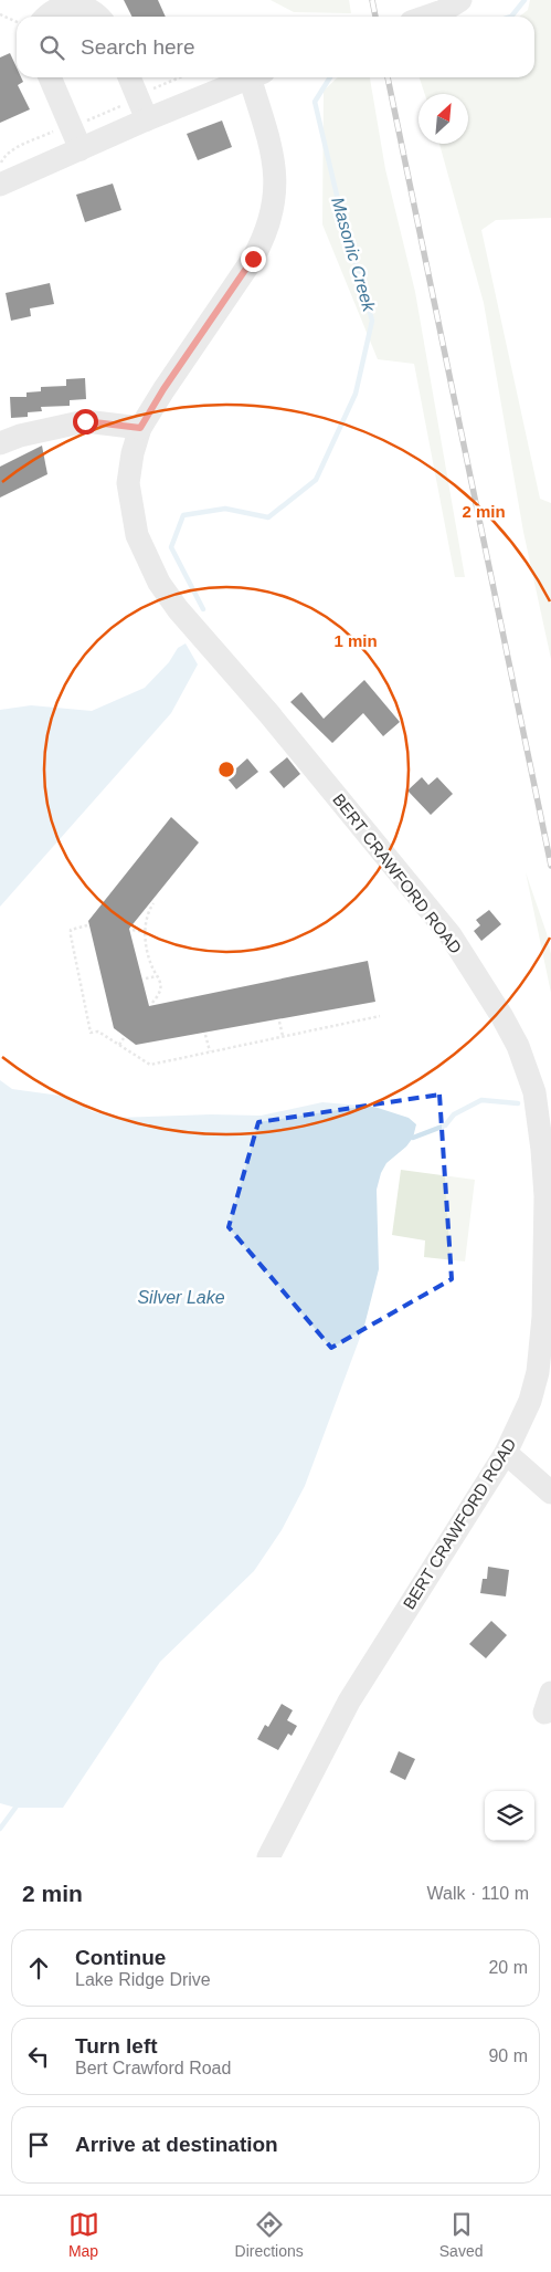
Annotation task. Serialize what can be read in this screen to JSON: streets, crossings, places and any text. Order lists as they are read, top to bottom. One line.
{"streets":{"street":["BERT CRAWFORD ROAD"]},"water":["Masonic Creek","Silver Lake"],"north":"top right","page":{"search":"Search here","heading":["2 min","Walk · 110 m"],"list":[["Continue","Lake Ridge Drive","20 m"],["Turn left","Bert Crawford Road","90 m"],"Arrive at destination"],"nav":["Map","Directions","Saved"]},"rings":["2 min","1 min"]}
